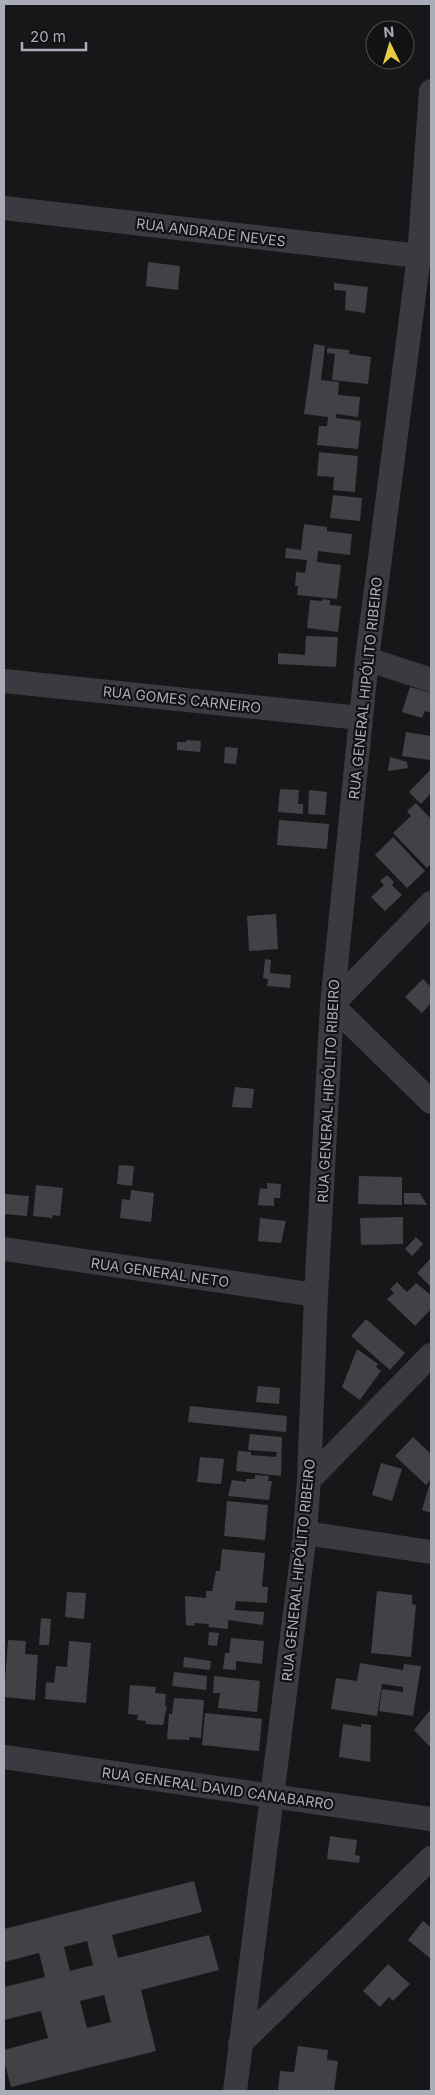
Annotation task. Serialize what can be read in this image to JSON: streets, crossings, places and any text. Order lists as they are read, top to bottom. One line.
{"streets":{"street":["RUA ANDRADE NEVES","RUA GENERAL HIPÓLITO RIBEIRO","RUA GOMES CARNEIRO","RUA GENERAL NETO","RUA GENERAL DAVID CANABARRO"]},"crossings":[["RUA ANDRADE NEVES","RUA GENERAL HIPÓLITO RIBEIRO"],["RUA GENERAL HIPÓLITO RIBEIRO","RUA GOMES CARNEIRO"],["RUA GENERAL HIPÓLITO RIBEIRO","RUA GENERAL NETO"],["RUA GENERAL HIPÓLITO RIBEIRO","RUA GENERAL DAVID CANABARRO"]],"scale_bar":"20 m","north":"top"}
